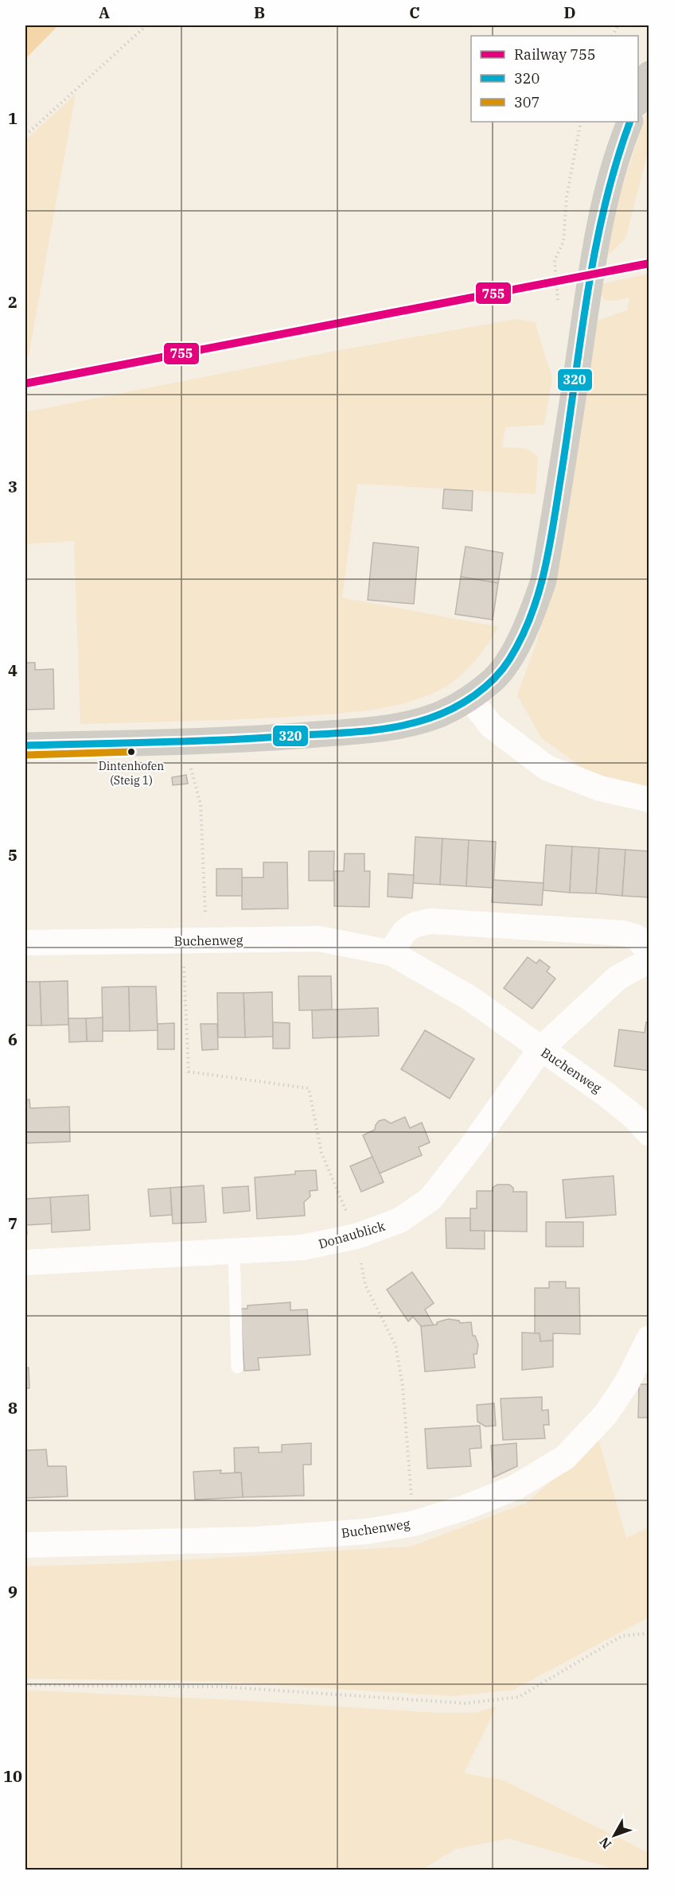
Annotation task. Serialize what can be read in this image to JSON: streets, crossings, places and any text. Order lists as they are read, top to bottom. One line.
{"streets":{"street":["Buchenweg","Donaublick"]},"crossings":[["Buchenweg","Donaublick"]],"places":["Dintenhofen (Steig 1)"],"lines":["transit line 320","rail line 755","transit line 307"],"legend":["Railway 755","320","307"],"north":"bottom left","grid":{"columns":["A","B","C","D"],"rows":["1","2","3","4","5","6","7","8","9","10"]}}
